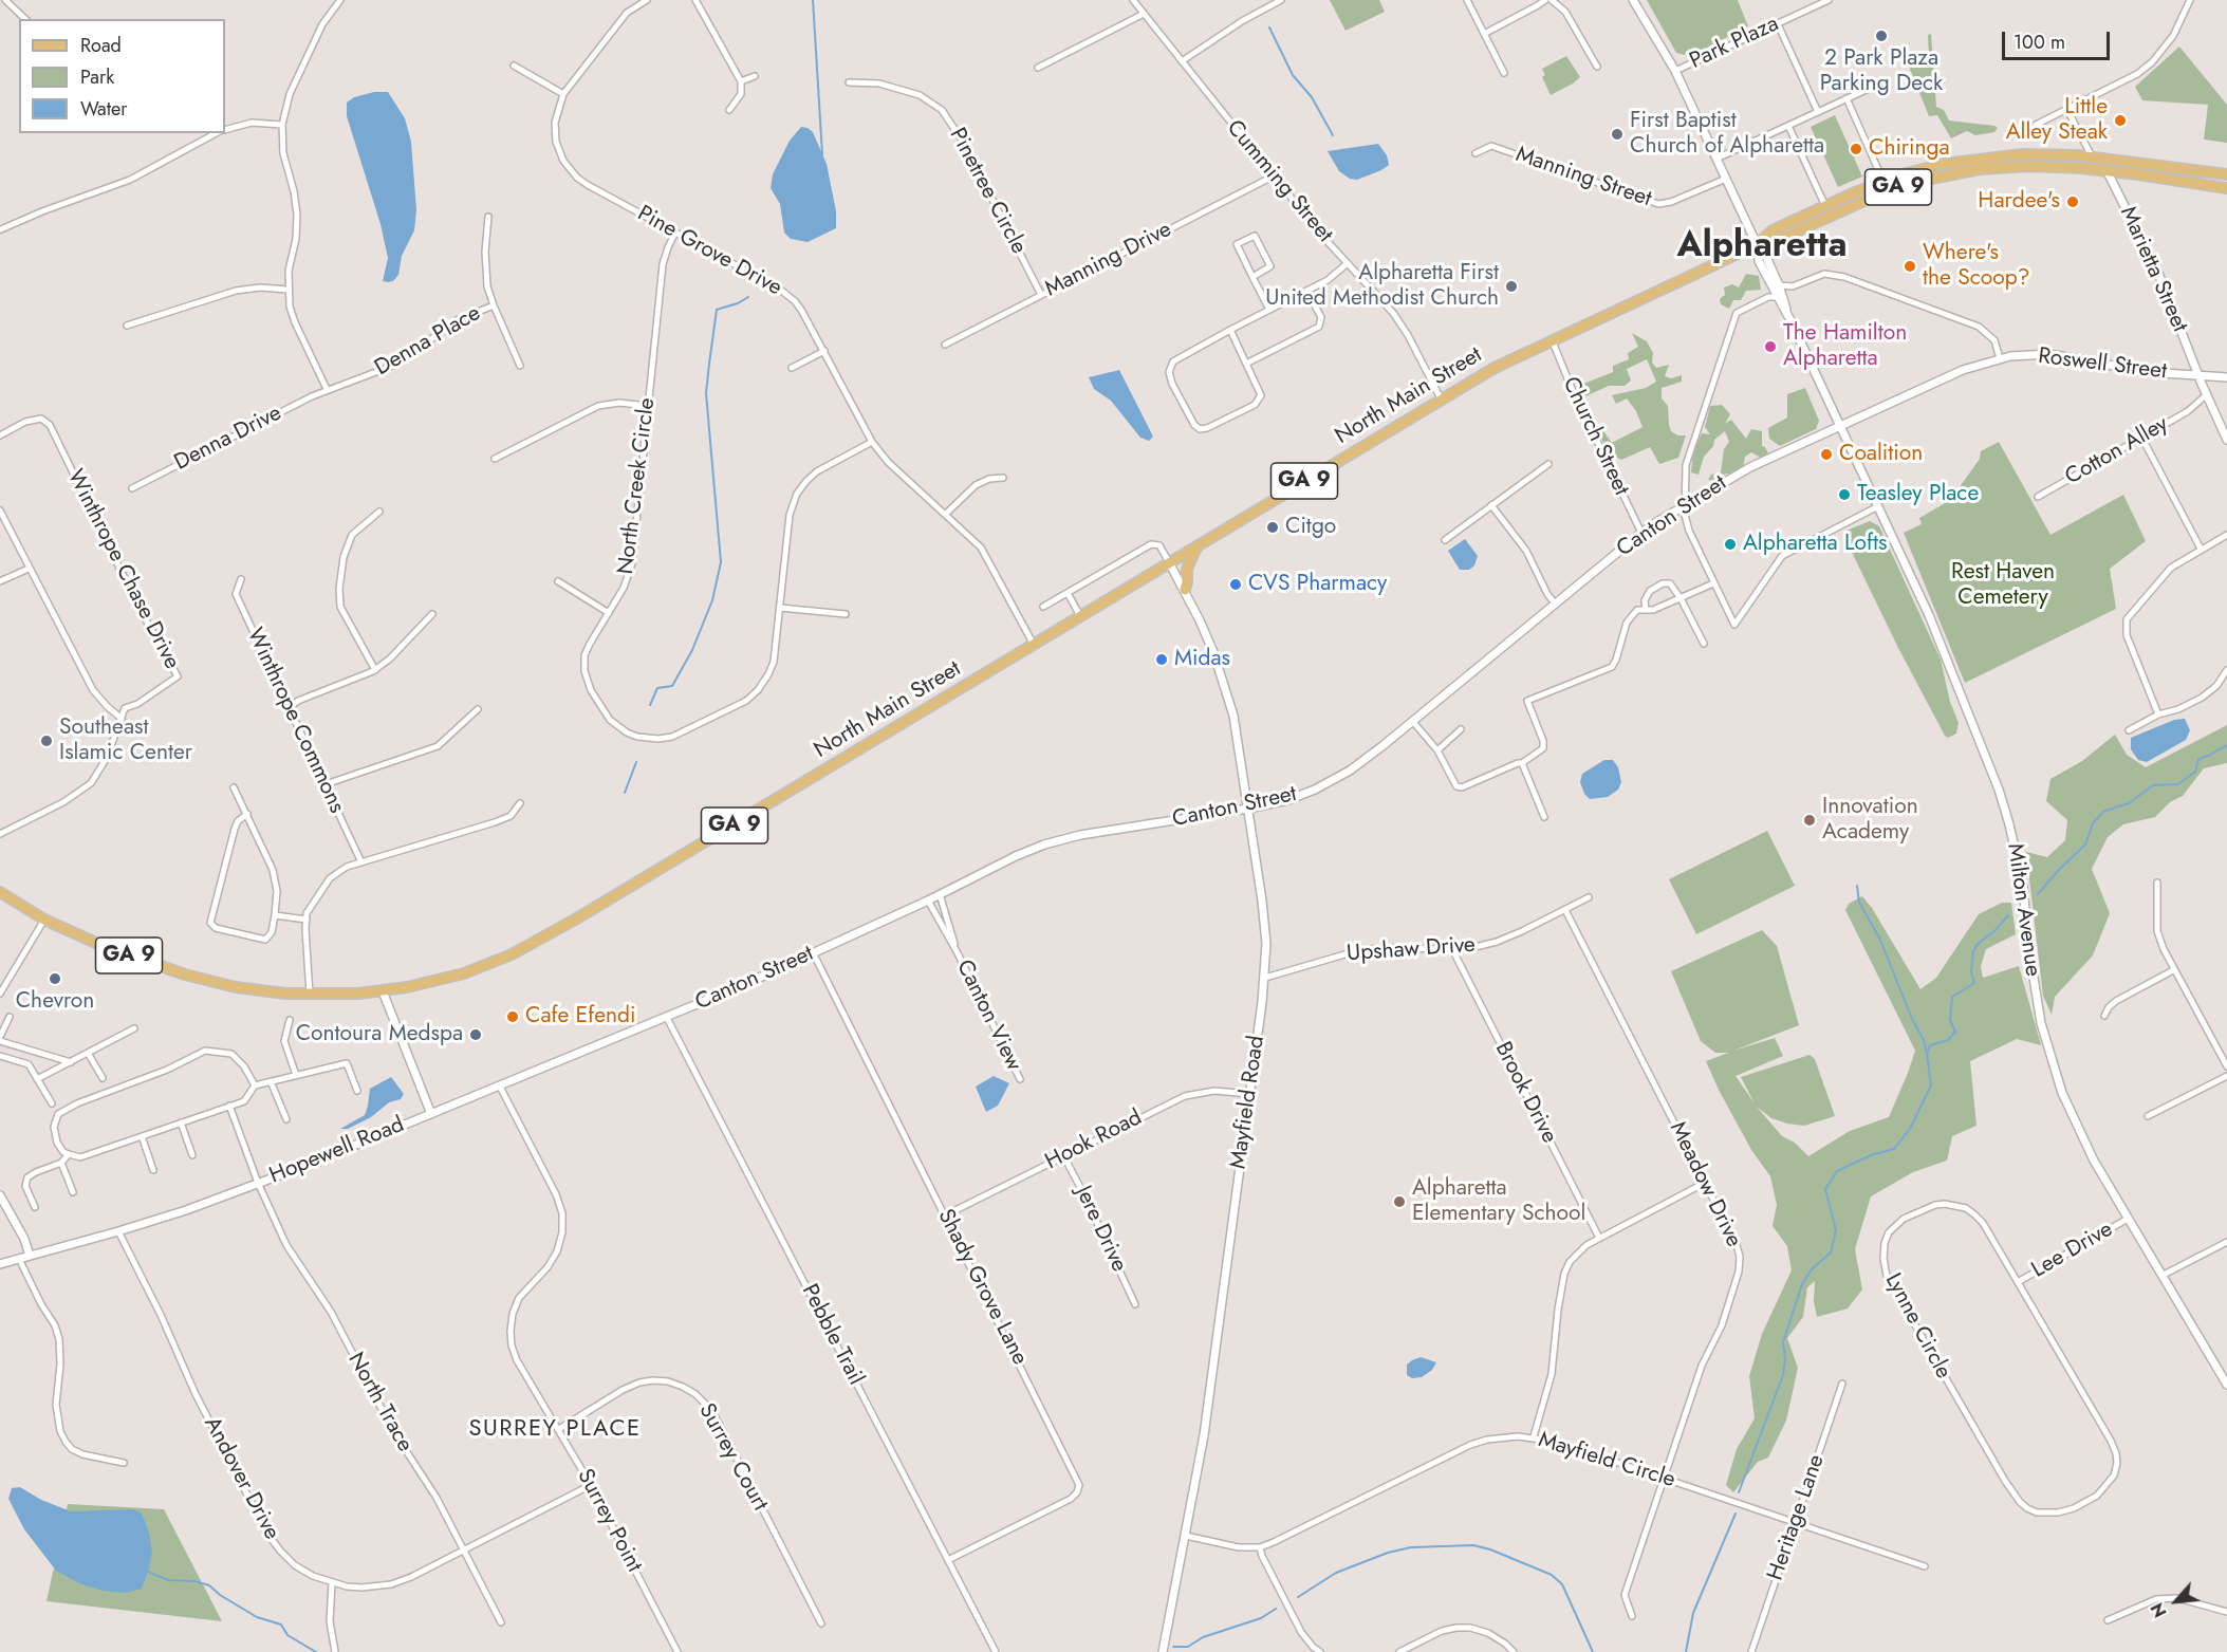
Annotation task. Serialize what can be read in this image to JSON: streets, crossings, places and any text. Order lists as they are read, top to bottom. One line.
{"streets":{"main road":["GA 9","North Main Street"],"street":["Park Plaza","Manning Street","Cumming Street","Pinetree Circle","Pine Grove Drive","Manning Drive","Marietta Street","Denna Place","Roswell Street","Church Street","Denna Drive","Cotton Alley","North Creek Circle","Canton Street","Winthrope Chase Drive","Winthrope Commons","Milton Avenue","Upshaw Drive","Canton View","Brook Drive","Mayfield Road","Hook Road","Hopewell Road","Meadow Drive","Jere Drive","Lee Drive","Shady Grove Lane","Lynne Circle","Pebble Trail","North Trace","Surrey Court","Mayfield Circle","Andover Drive","Heritage Lane","Surrey Point"]},"crossings":[["Cumming Street","Manning Drive"],["Cumming Street","North Main Street"],["GA 9","Marietta Street"],["GA 9","North Main Street"],["GA 9","Milton Avenue"],["Pinetree Circle","Manning Drive"],["Pine Grove Drive","North Main Street"],["Pine Grove Drive","North Creek Circle"],["Marietta Street","Roswell Street"],["Marietta Street","Cotton Alley"],["Denna Place","Denna Drive"],["Roswell Street","Canton Street"],["Roswell Street","Milton Avenue"],["North Main Street","Church Street"],["North Main Street","Milton Avenue"],["North Main Street","Mayfield Road"],["Church Street","Canton Street"],["Canton Street","Milton Avenue"],["Canton Street","Canton View"],["Canton Street","Mayfield Road"],["Canton Street","Hopewell Road"],["Canton Street","Shady Grove Lane"],["Canton Street","Pebble Trail"],["Milton Avenue","Lee Drive"],["Upshaw Drive","Brook Drive"],["Upshaw Drive","Mayfield Road"],["Upshaw Drive","Meadow Drive"],["Mayfield Road","Hook Road"],["Mayfield Road","Mayfield Circle"],["Hook Road","Jere Drive"],["Hook Road","Shady Grove Lane"],["Hopewell Road","Pebble Trail"],["Hopewell Road","North Trace"],["Hopewell Road","Andover Drive"],["Hopewell Road","Surrey Point"],["Meadow Drive","Mayfield Circle"],["Lee Drive","Lynne Circle"],["Shady Grove Lane","Pebble Trail"],["North Trace","Andover Drive"],["Surrey Court","Surrey Point"],["Mayfield Circle","Heritage Lane"],["Andover Drive","Surrey Point"]],"districts":["Alpharetta","SURREY PLACE"],"parks":["Rest Haven Cemetery"],"places":["2 Park Plaza Parking Deck","Little Alley Steak","First Baptist Church of Alpharetta","Chiringa","Hardee's","Where's the Scoop?","Alpharetta First United Methodist Church","The Hamilton Alpharetta","Coalition","Teasley Place","Citgo","Alpharetta Lofts","CVS Pharmacy","Midas","Southeast Islamic Center","Innovation Academy","Chevron","Cafe Efendi","Contoura Medspa","Alpharetta Elementary School"],"legend":["Road","Park","Water"],"scale_bar":"100 m","north":"bottom left"}
